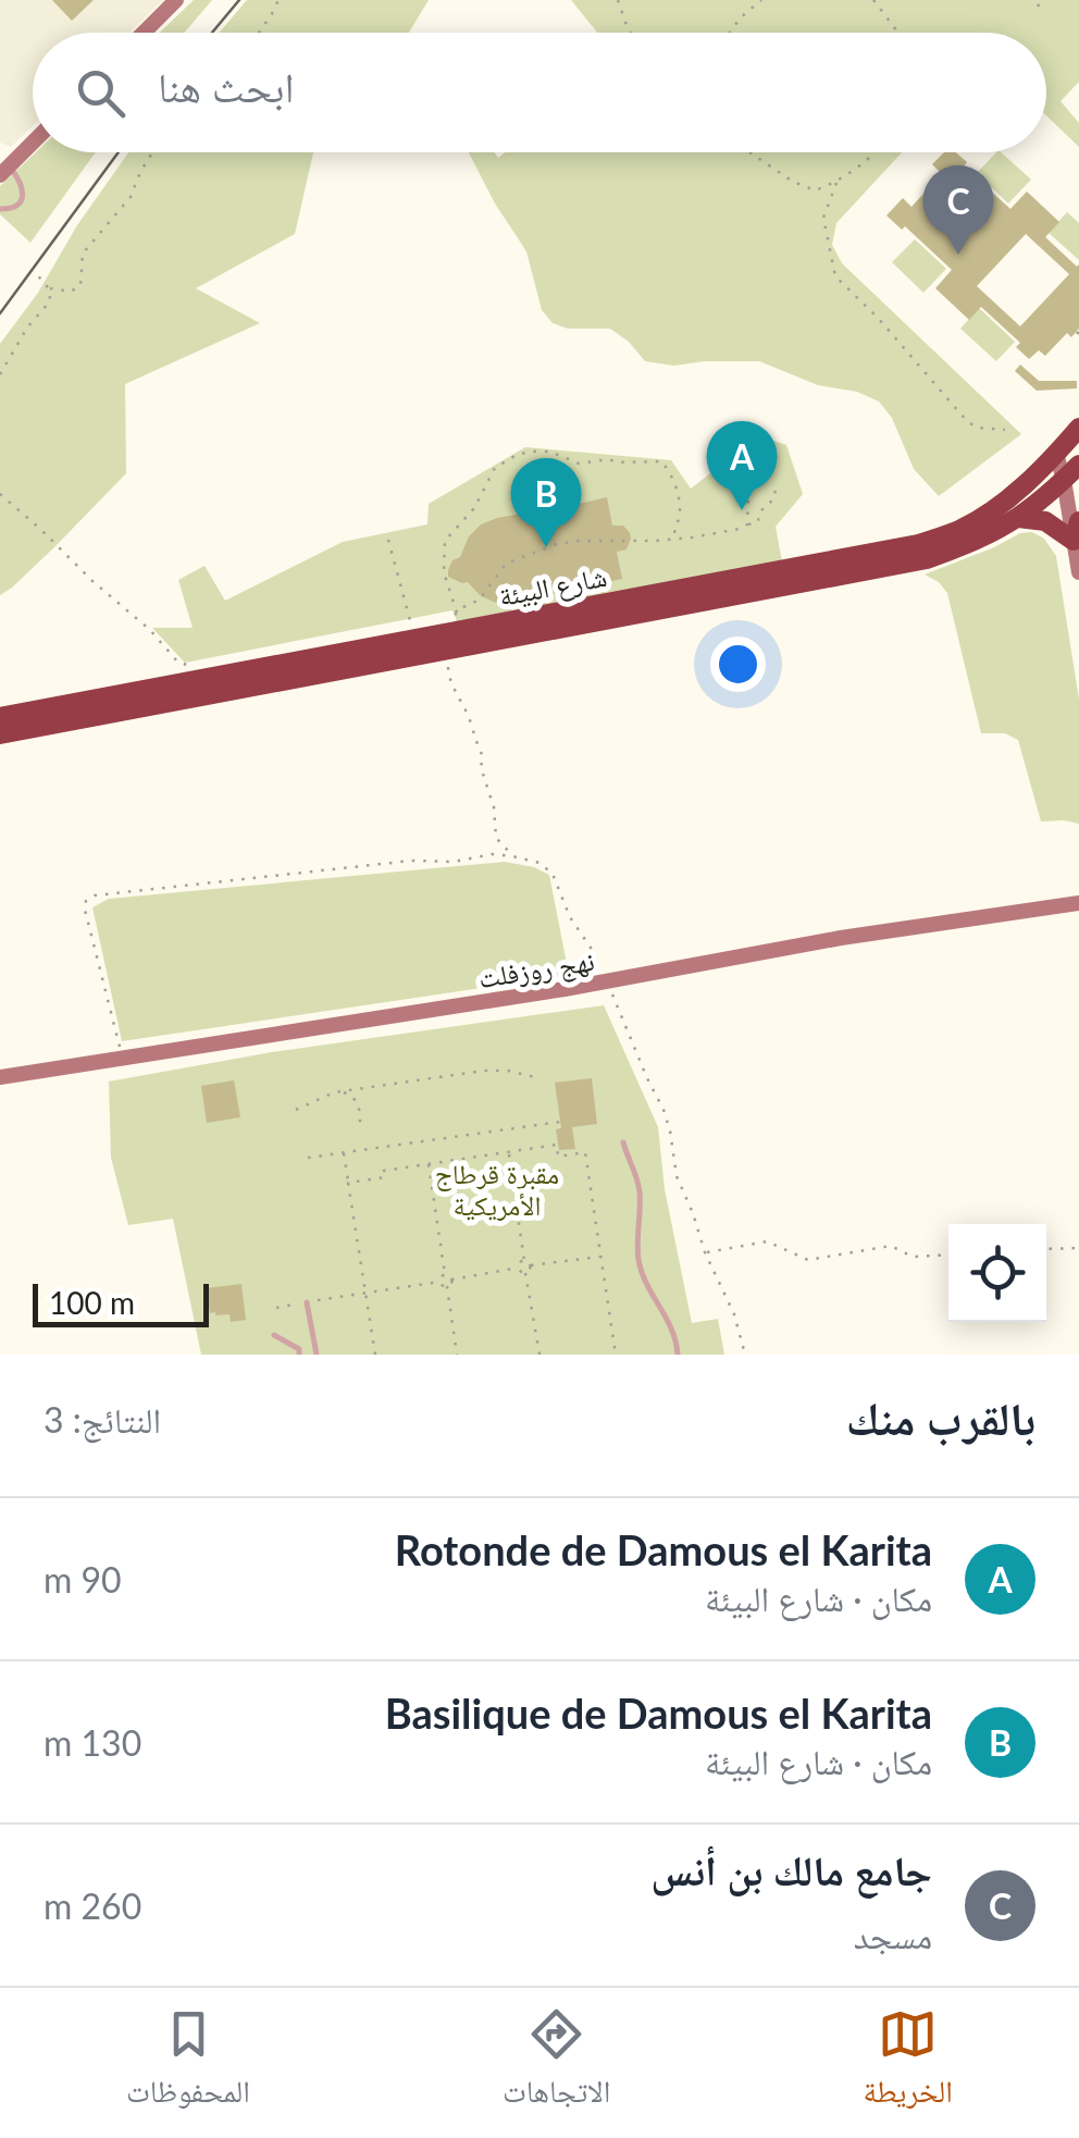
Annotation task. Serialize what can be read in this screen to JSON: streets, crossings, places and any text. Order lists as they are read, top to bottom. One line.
{"streets":{"highway":["شارع البيئة"],"street":["نهج روزفلت"]},"parks":["مقبرة قرطاج الأمريكية"],"scale_bar":"100 m","page":{"search":"ابحث هنا","pins":["C","A","B"],"scale":"100 m","heading":["بالقرب منك","النتائج: 3"],"list":[{"mark":"A","name":"Rotonde de Damous el Karita","note":"مكان · شارع البيئة","value":"90 m"},{"mark":"B","name":"Basilique de Damous el Karita","note":"مكان · شارع البيئة","value":"130 m"},{"mark":"C","name":"جامع مالك بن أنس","note":"مسجد","value":"260 m"}],"nav":["الخريطة","الاتجاهات","المحفوظات"]}}
